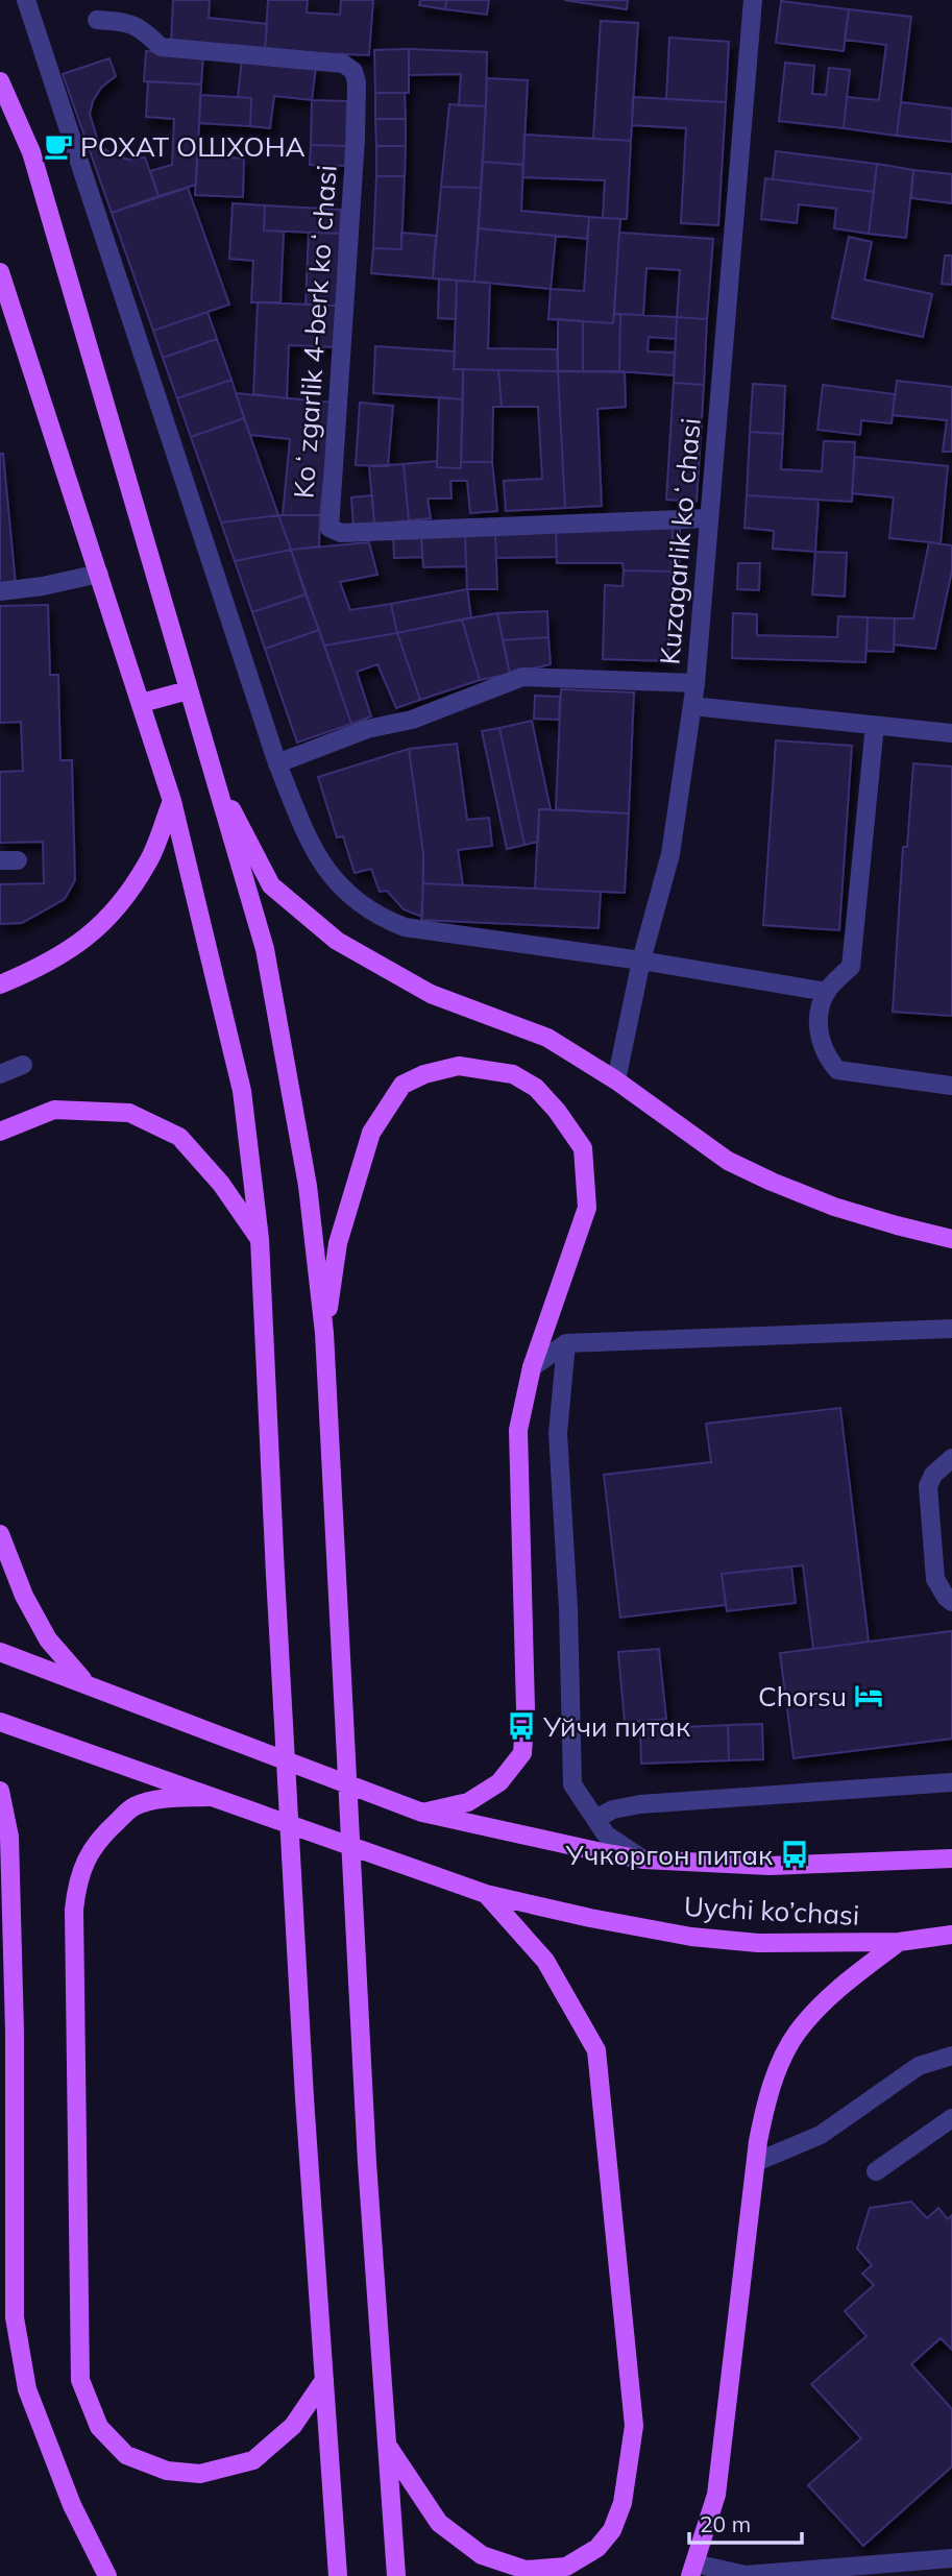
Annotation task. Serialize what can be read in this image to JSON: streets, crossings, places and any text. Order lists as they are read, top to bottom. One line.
{"streets":{"main road":["Uychi ko’chasi"],"street":["Koʻzgarlik 4-berk koʻchasi","Kuzagarlik koʻchasi"]},"crossings":[["Koʻzgarlik 4-berk koʻchasi","Kuzagarlik koʻchasi"]],"places":{"cafe":["РОХАТ ОШХОНА"],"hotel":["Chorsu"],"bus stop":["Уйчи питак","Учкоргон питак"]},"scale_bar":"20 m"}
